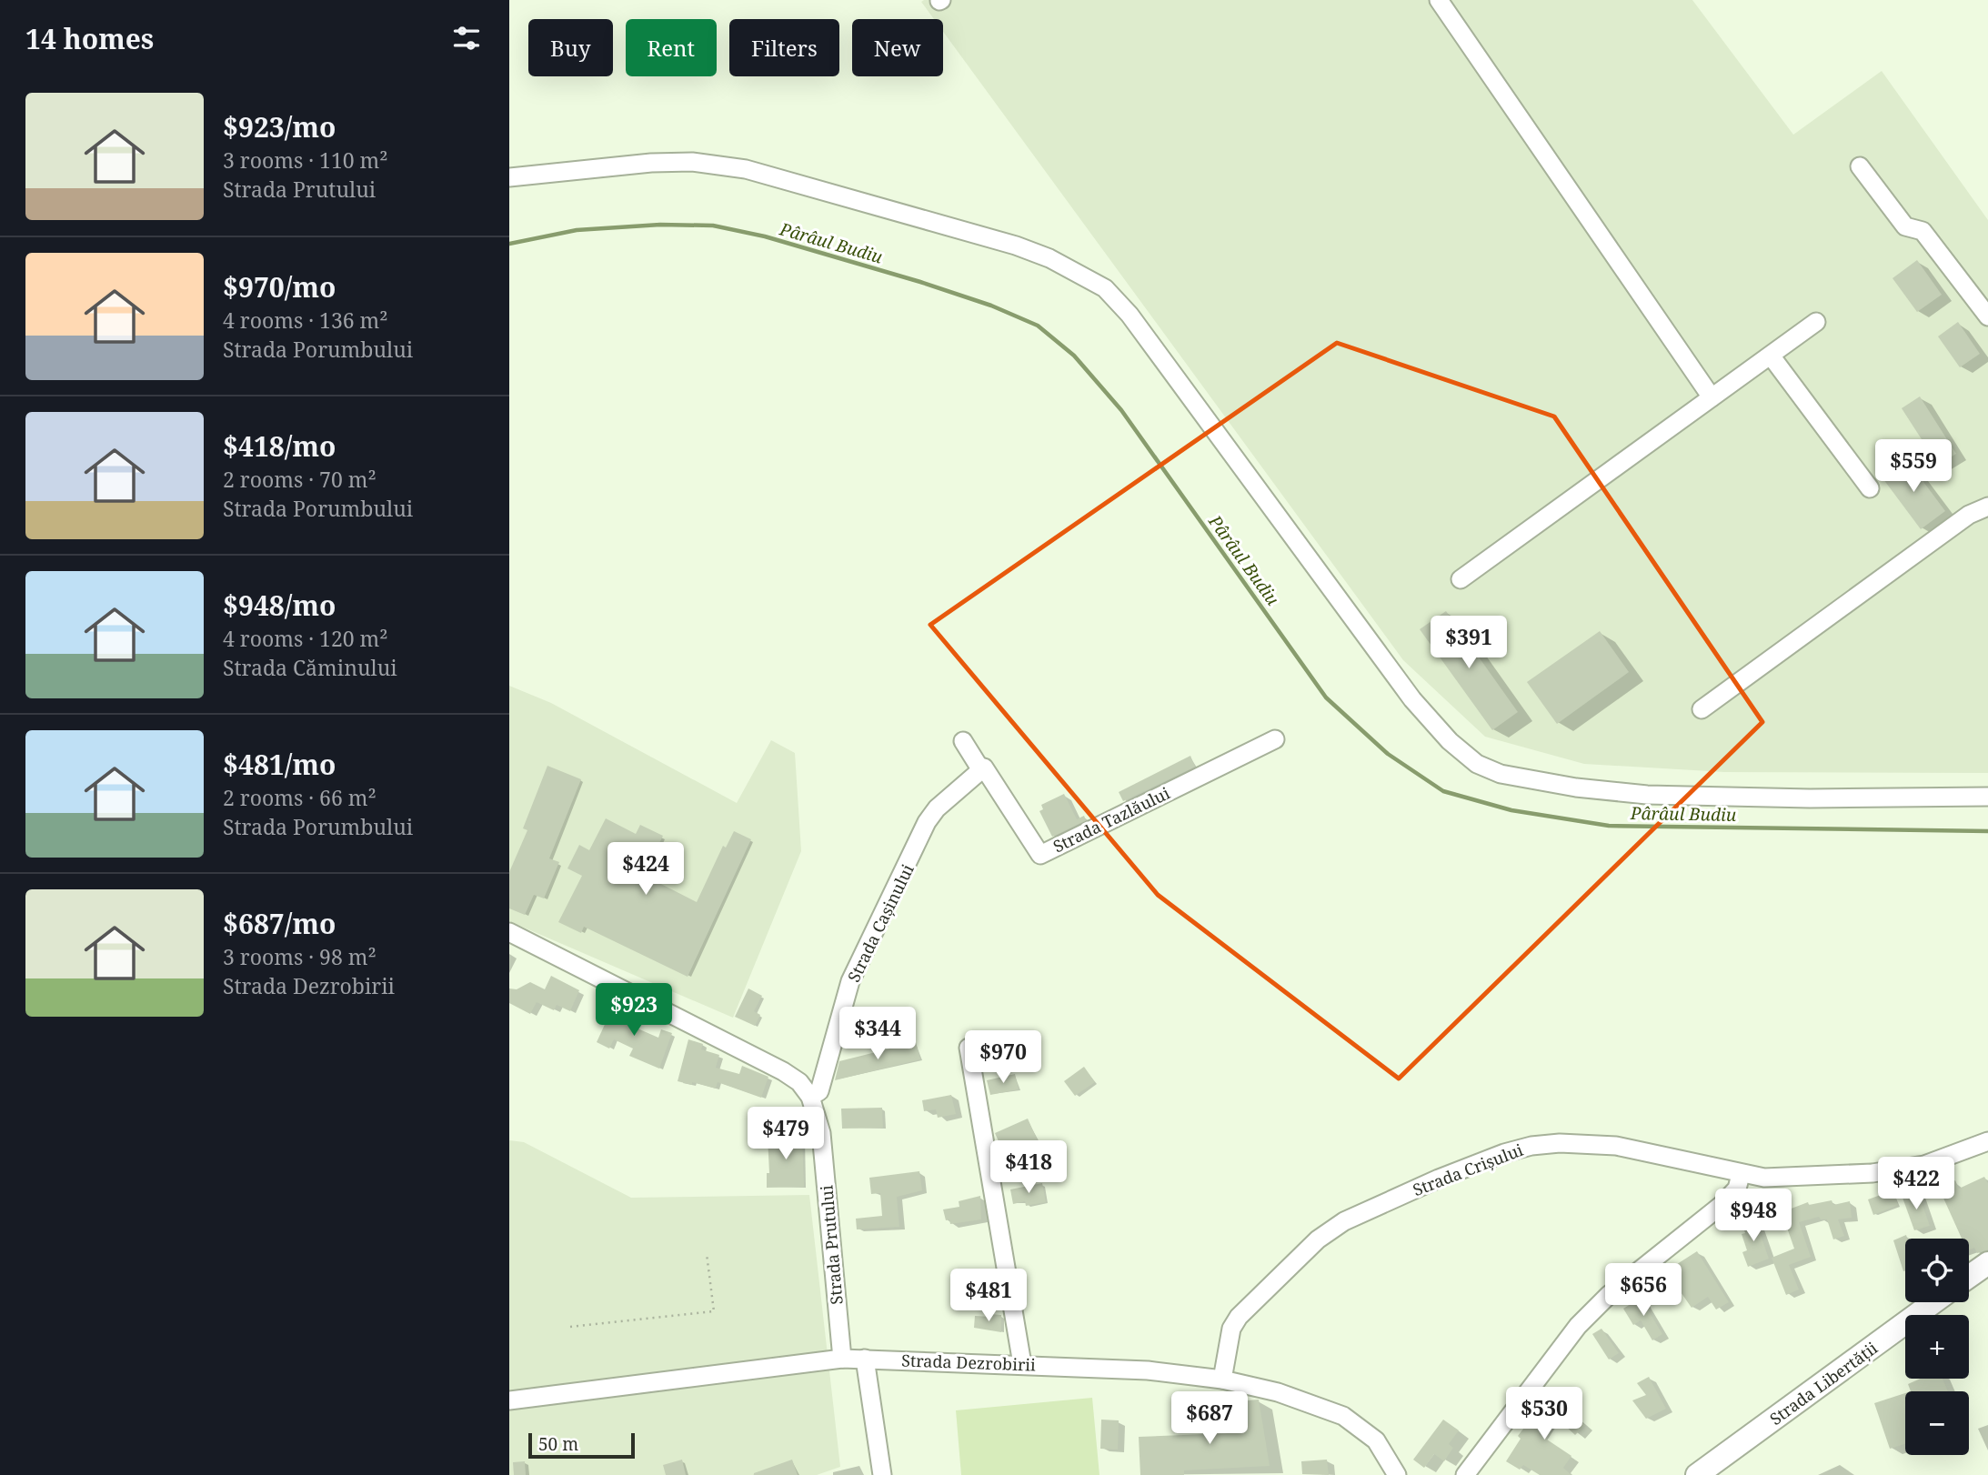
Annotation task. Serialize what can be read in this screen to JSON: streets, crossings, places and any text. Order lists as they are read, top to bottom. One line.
{"streets":{"main road":["Strada Libertății"],"street":["Strada Tazlăului","Strada Cașinului","Strada Crișului","Strada Prutului","Strada Dezrobirii"]},"crossings":[["Strada Tazlăului","Strada Cașinului"],["Strada Cașinului","Strada Prutului"],["Strada Crișului","Strada Dezrobirii"],["Strada Prutului","Strada Dezrobirii"]],"water":["Pârâul Budiu"],"scale_bar":"50 m","page":{"heading":"14 homes","chip":["Buy","Rent","Filters","New"],"list":[{"name":"$923/mo","note":"3 rooms · 110 m² · Strada Prutului"},{"name":"$970/mo","note":"4 rooms · 136 m² · Strada Porumbului"},{"name":"$418/mo","note":"2 rooms · 70 m² · Strada Porumbului"},{"name":"$948/mo","note":"4 rooms · 120 m² · Strada Căminului"},{"name":"$481/mo","note":"2 rooms · 66 m² · Strada Porumbului"},{"name":"$687/mo","note":"3 rooms · 98 m² · Strada Dezrobirii"}],"price":["$559","$391","$424","$923","$344","$970","$479","$418","$422","$948","$656","$481","$530","$687"],"map_buttons":["+","−"],"scale":"50 m"}}
